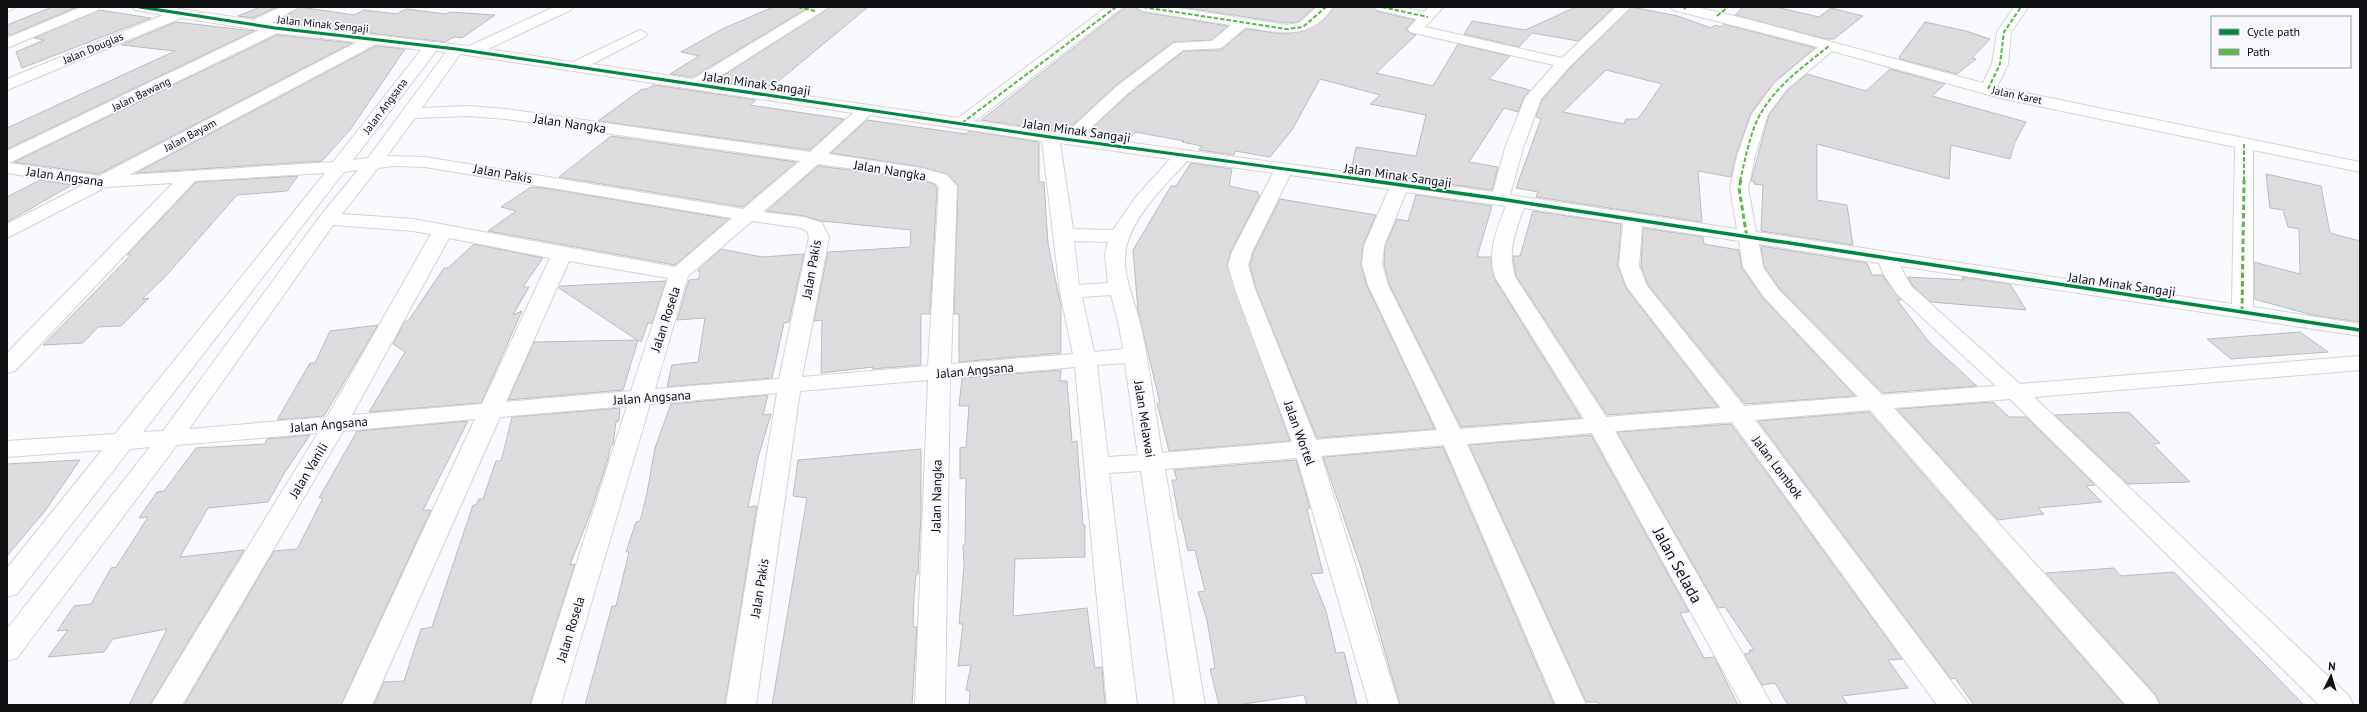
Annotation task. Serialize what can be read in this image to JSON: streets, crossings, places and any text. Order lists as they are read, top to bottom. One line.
{"streets":{"street":["Jalan Minak Sengaji","Jalan Douglas","Jalan Minak Sangaji","Jalan Bawang","Jalan Karet","Jalan Angsana","Jalan Nangka","Jalan Bayam","Jalan Pakis","Jalan Rosela","Jalan Melawai","Jalan Wortel","Jalan Lombok","Jalan Vanili","Jalan Selada"]},"crossings":[["Jalan Minak Sengaji","Jalan Douglas"],["Jalan Minak Sengaji","Jalan Minak Sangaji"],["Jalan Minak Sengaji","Jalan Bawang"],["Jalan Minak Sengaji","Jalan Angsana"],["Jalan Minak Sengaji","Jalan Bayam"],["Jalan Minak Sangaji","Jalan Angsana"],["Jalan Minak Sangaji","Jalan Melawai"],["Jalan Minak Sangaji","Jalan Wortel"],["Jalan Minak Sangaji","Jalan Lombok"],["Jalan Minak Sangaji","Jalan Selada"],["Jalan Angsana","Jalan Nangka"],["Jalan Angsana","Jalan Bayam"],["Jalan Angsana","Jalan Pakis"],["Jalan Angsana","Jalan Rosela"],["Jalan Angsana","Jalan Melawai"],["Jalan Angsana","Jalan Vanili"],["Jalan Rosela","Jalan Vanili"]],"legend":["Cycle path","Path"],"north":"top"}
